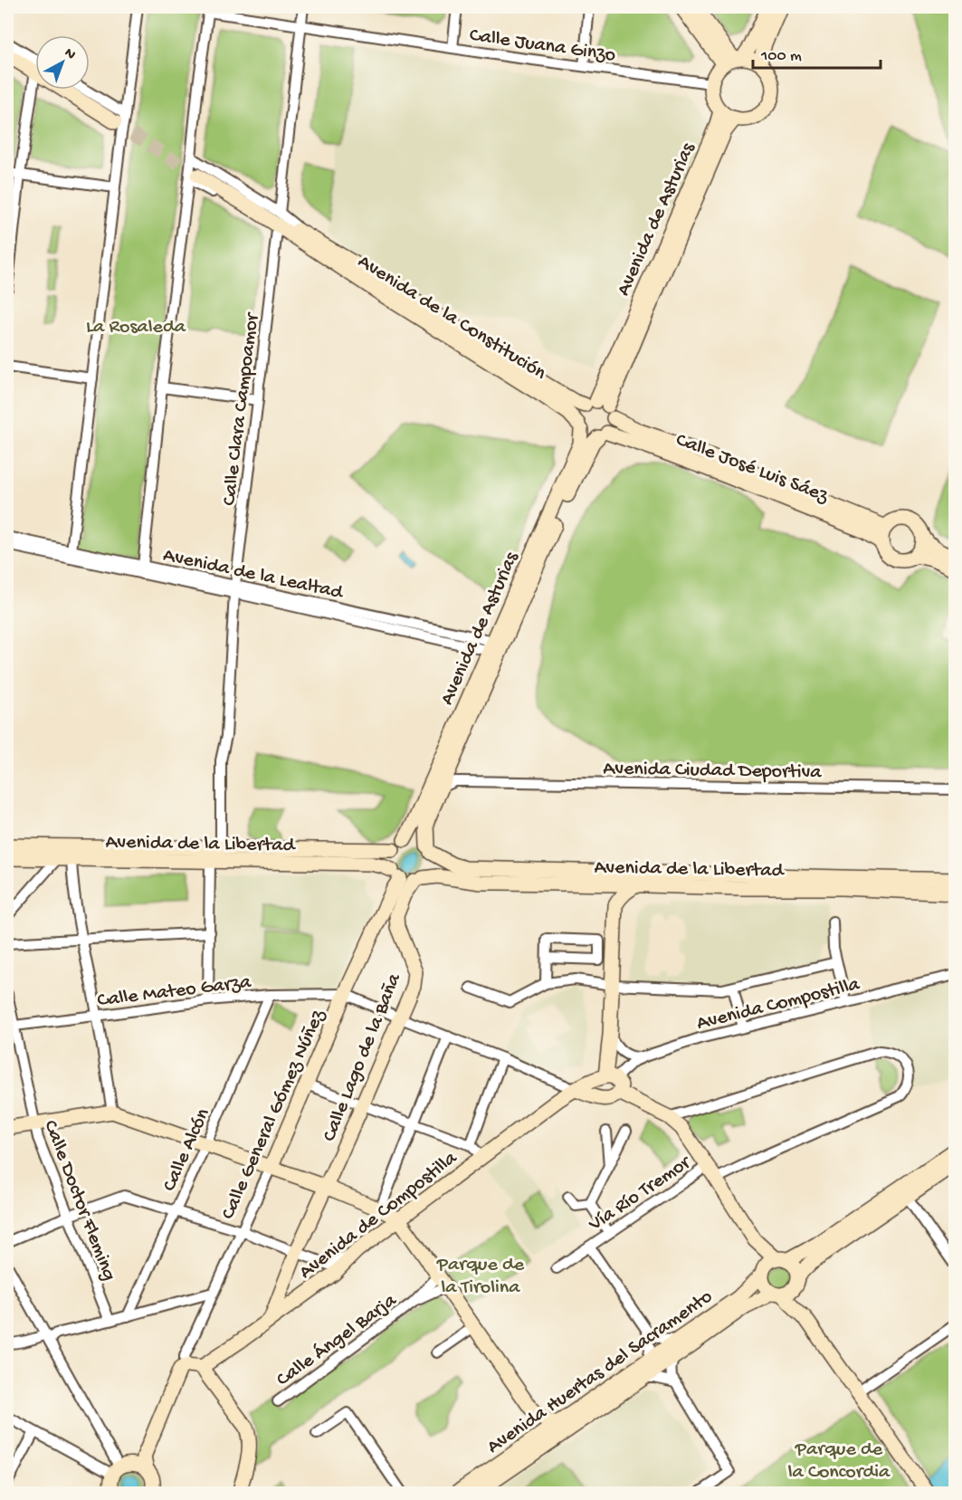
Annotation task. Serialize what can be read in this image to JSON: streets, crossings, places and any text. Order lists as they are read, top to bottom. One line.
{"streets":{"street":["Calle Juana Ginzo","Avenida de Asturias","Avenida de la Constitución","Calle Clara Campoamor","Calle José Luis Sáez","Avenida de la Lealtad","Avenida Ciudad Deportiva","Avenida de la Libertad","Calle Mateo Garza","Avenida Compostilla","Calle Lago de la Baña","Calle General Gómez Núñez","Calle Alcón","Vía Río Tremor","Calle Doctor Fleming","Avenida de Compostilla","Calle Ángel Barja","Avenida Huertas del Sacramento"]},"crossings":[["Calle Juana Ginzo","Avenida de Asturias"],["Avenida de Asturias","Avenida de la Constitución"],["Avenida de Asturias","Calle José Luis Sáez"],["Avenida de Asturias","Avenida de la Lealtad"],["Avenida de Asturias","Avenida Ciudad Deportiva"],["Avenida de Asturias","Avenida de la Libertad"],["Avenida de Asturias","Calle Lago de la Baña"],["Avenida de Asturias","Calle General Gómez Núñez"],["Avenida de la Constitución","Calle Clara Campoamor"],["Avenida de la Constitución","Calle José Luis Sáez"],["Calle Clara Campoamor","Avenida de la Lealtad"],["Avenida de la Lealtad","Avenida de la Libertad"],["Avenida de la Libertad","Calle Lago de la Baña"],["Avenida de la Libertad","Calle General Gómez Núñez"],["Calle Mateo Garza","Calle General Gómez Núñez"],["Calle Mateo Garza","Calle Alcón"],["Calle Mateo Garza","Calle Doctor Fleming"],["Avenida Compostilla","Avenida de Compostilla"],["Calle Lago de la Baña","Calle General Gómez Núñez"],["Calle Lago de la Baña","Avenida de Compostilla"],["Calle General Gómez Núñez","Avenida de Compostilla"]],"parks":["La Rosaleda","Parque de la Tirolina","Parque de la Concordia"],"scale_bar":"100 m","north":"top right"}
